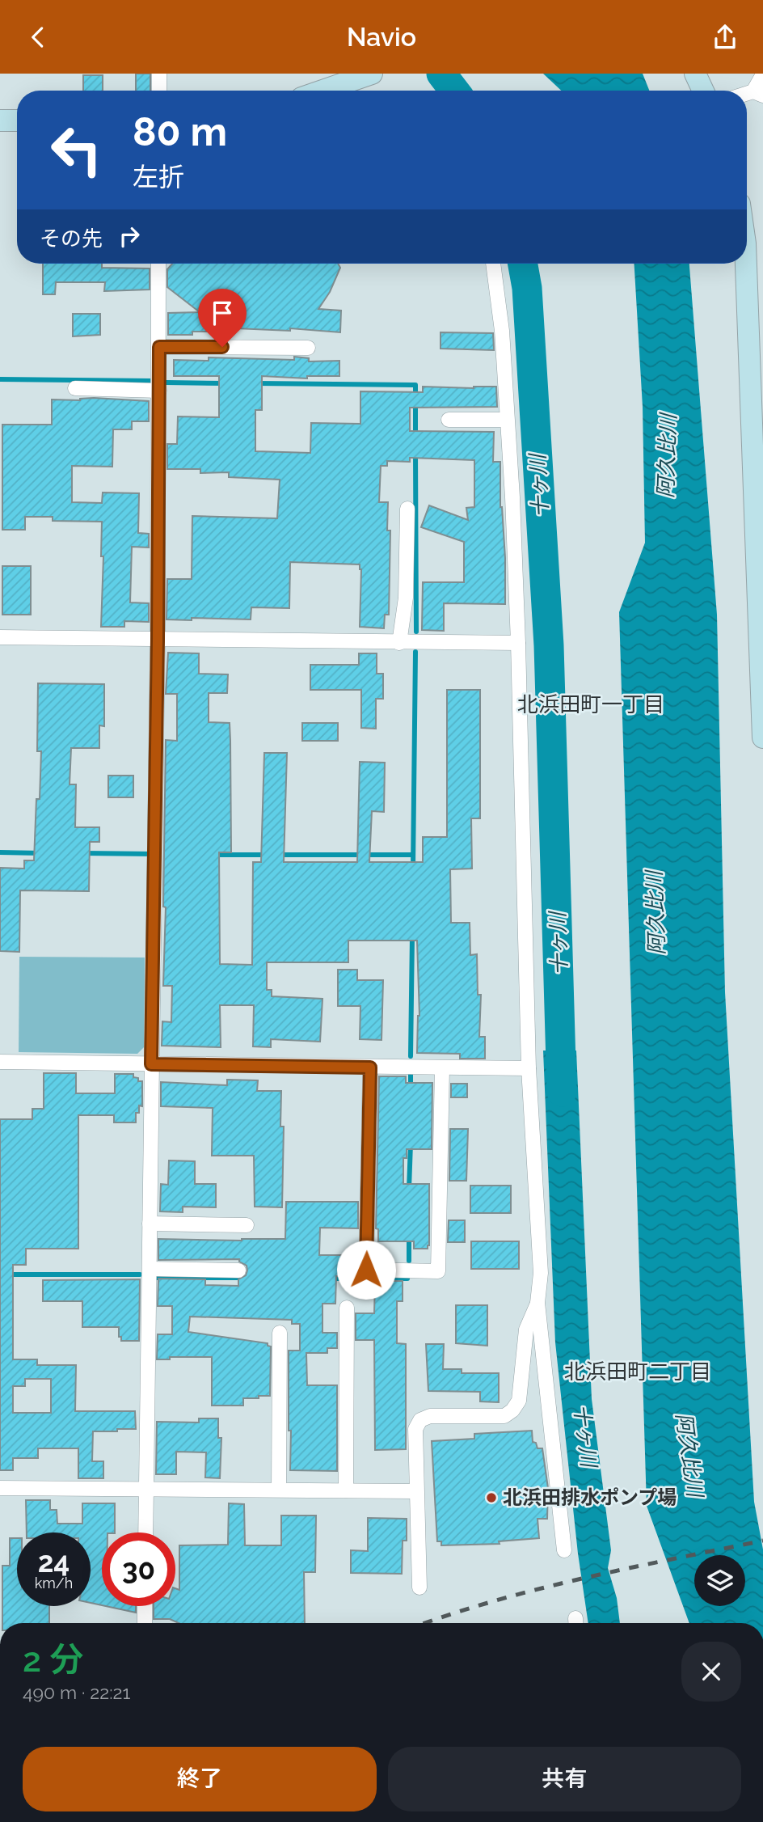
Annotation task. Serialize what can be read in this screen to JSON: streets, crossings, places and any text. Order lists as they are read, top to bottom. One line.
{"districts":["北浜田町一丁目","北浜田町二丁目"],"water":["阿久比川","十ヶ川"],"places":["北浜田排水ポンプ場"],"page":{"header":"Navio","turn":["80 m","左折"],"then":"その先","speed":"24 km/h","limit":"30","heading":["2 分","490 m · 22:21"],"buttons":["終了","共有"]}}
